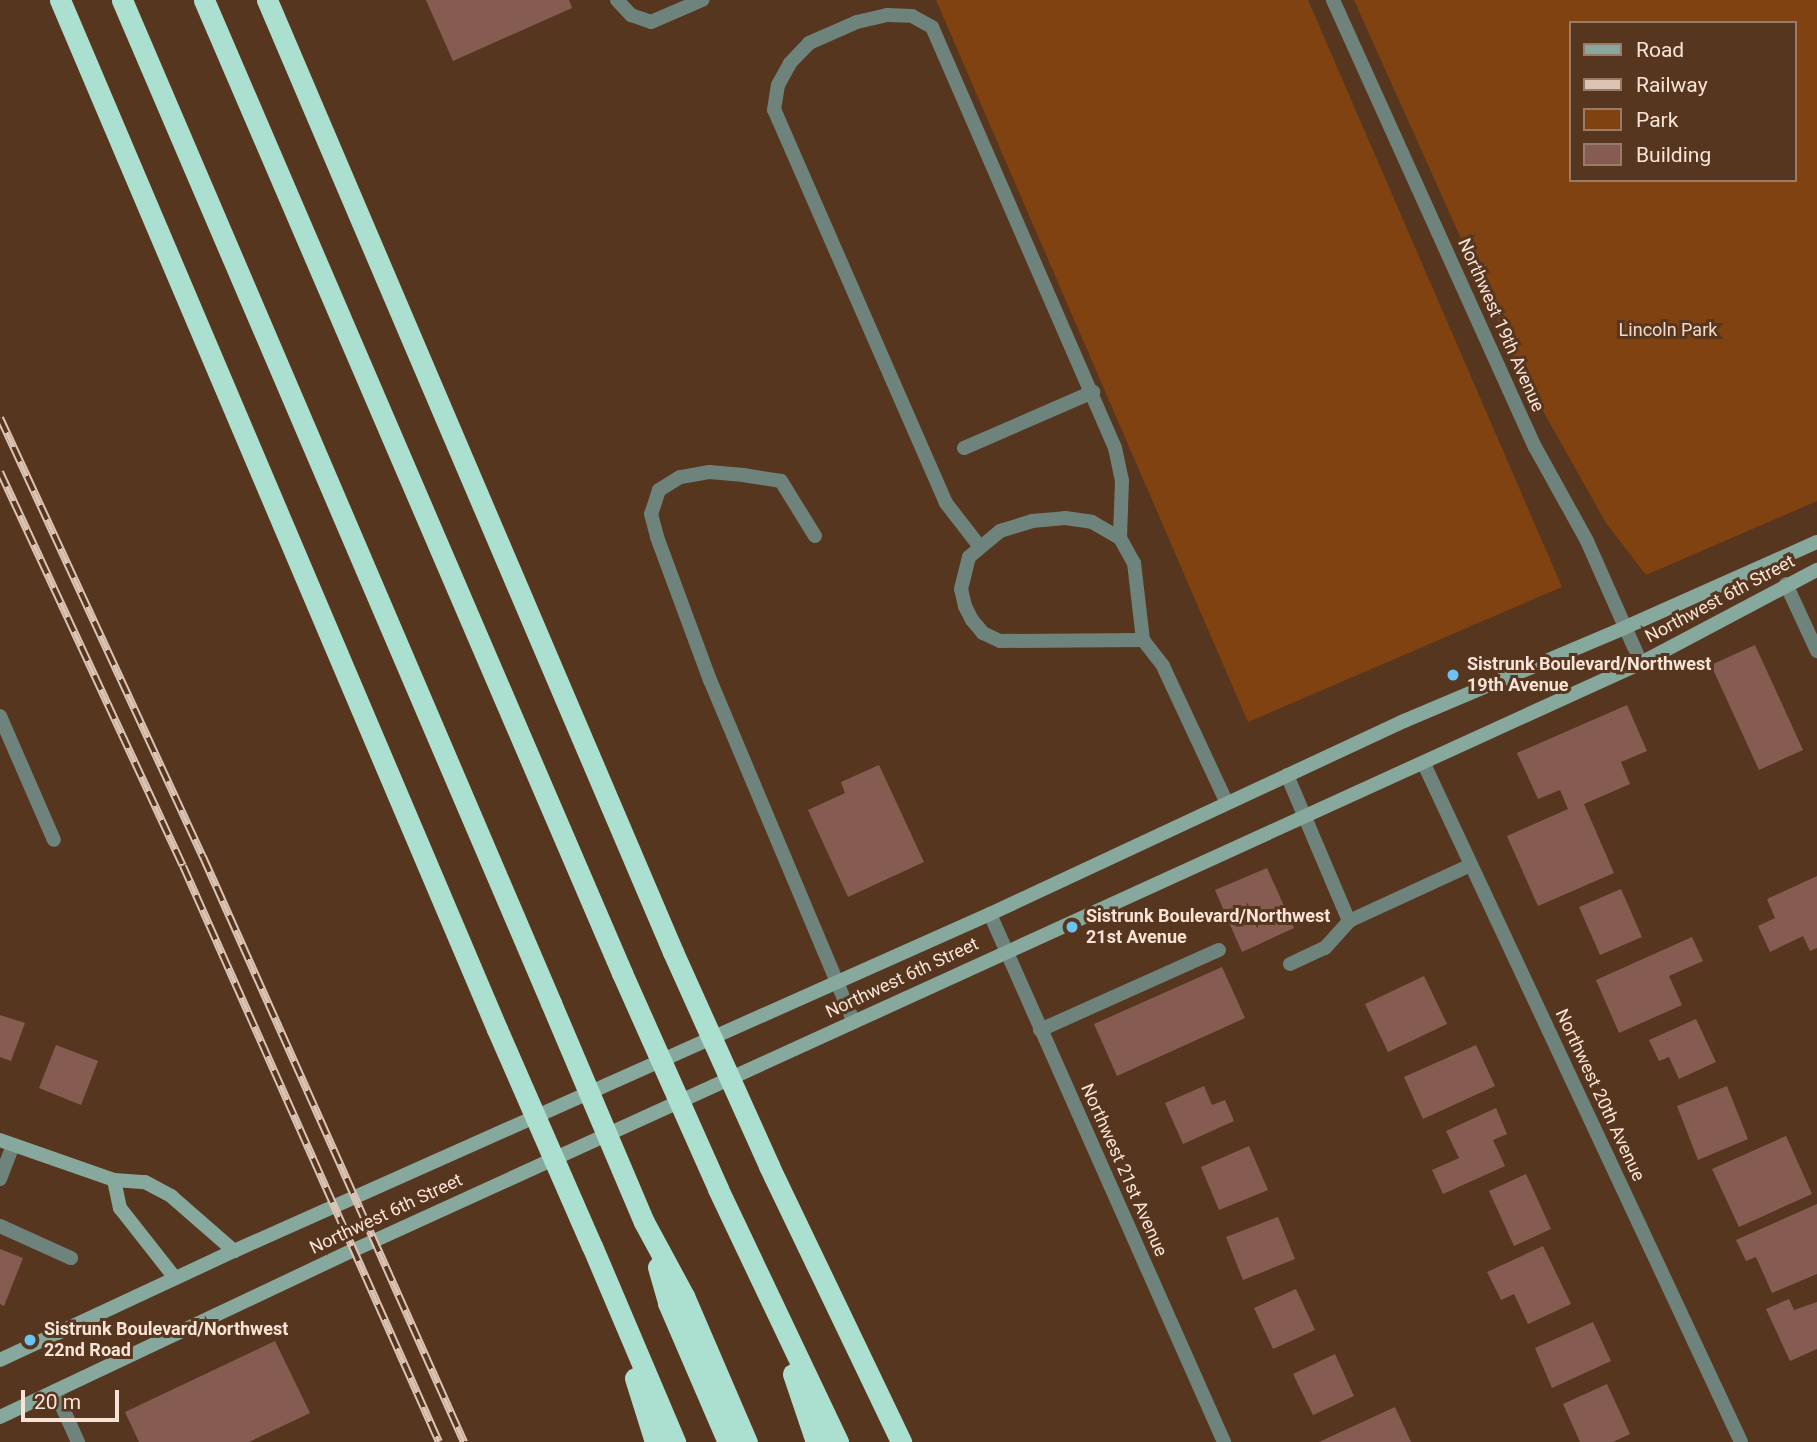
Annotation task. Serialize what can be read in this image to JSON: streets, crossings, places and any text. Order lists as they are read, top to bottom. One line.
{"streets":{"street":["Northwest 19th Avenue","Northwest 6th Street","Northwest 20th Avenue","Northwest 21st Avenue"]},"crossings":[["Northwest 19th Avenue","Northwest 6th Street"],["Northwest 6th Street","Northwest 20th Avenue"],["Northwest 6th Street","Northwest 21st Avenue"]],"parks":["Lincoln Park"],"places":["Sistrunk Boulevard/Northwest 19th Avenue","Sistrunk Boulevard/Northwest 21st Avenue","Sistrunk Boulevard/Northwest 22nd Road"],"legend":["Road","Railway","Park","Building"],"scale_bar":"20 m"}
